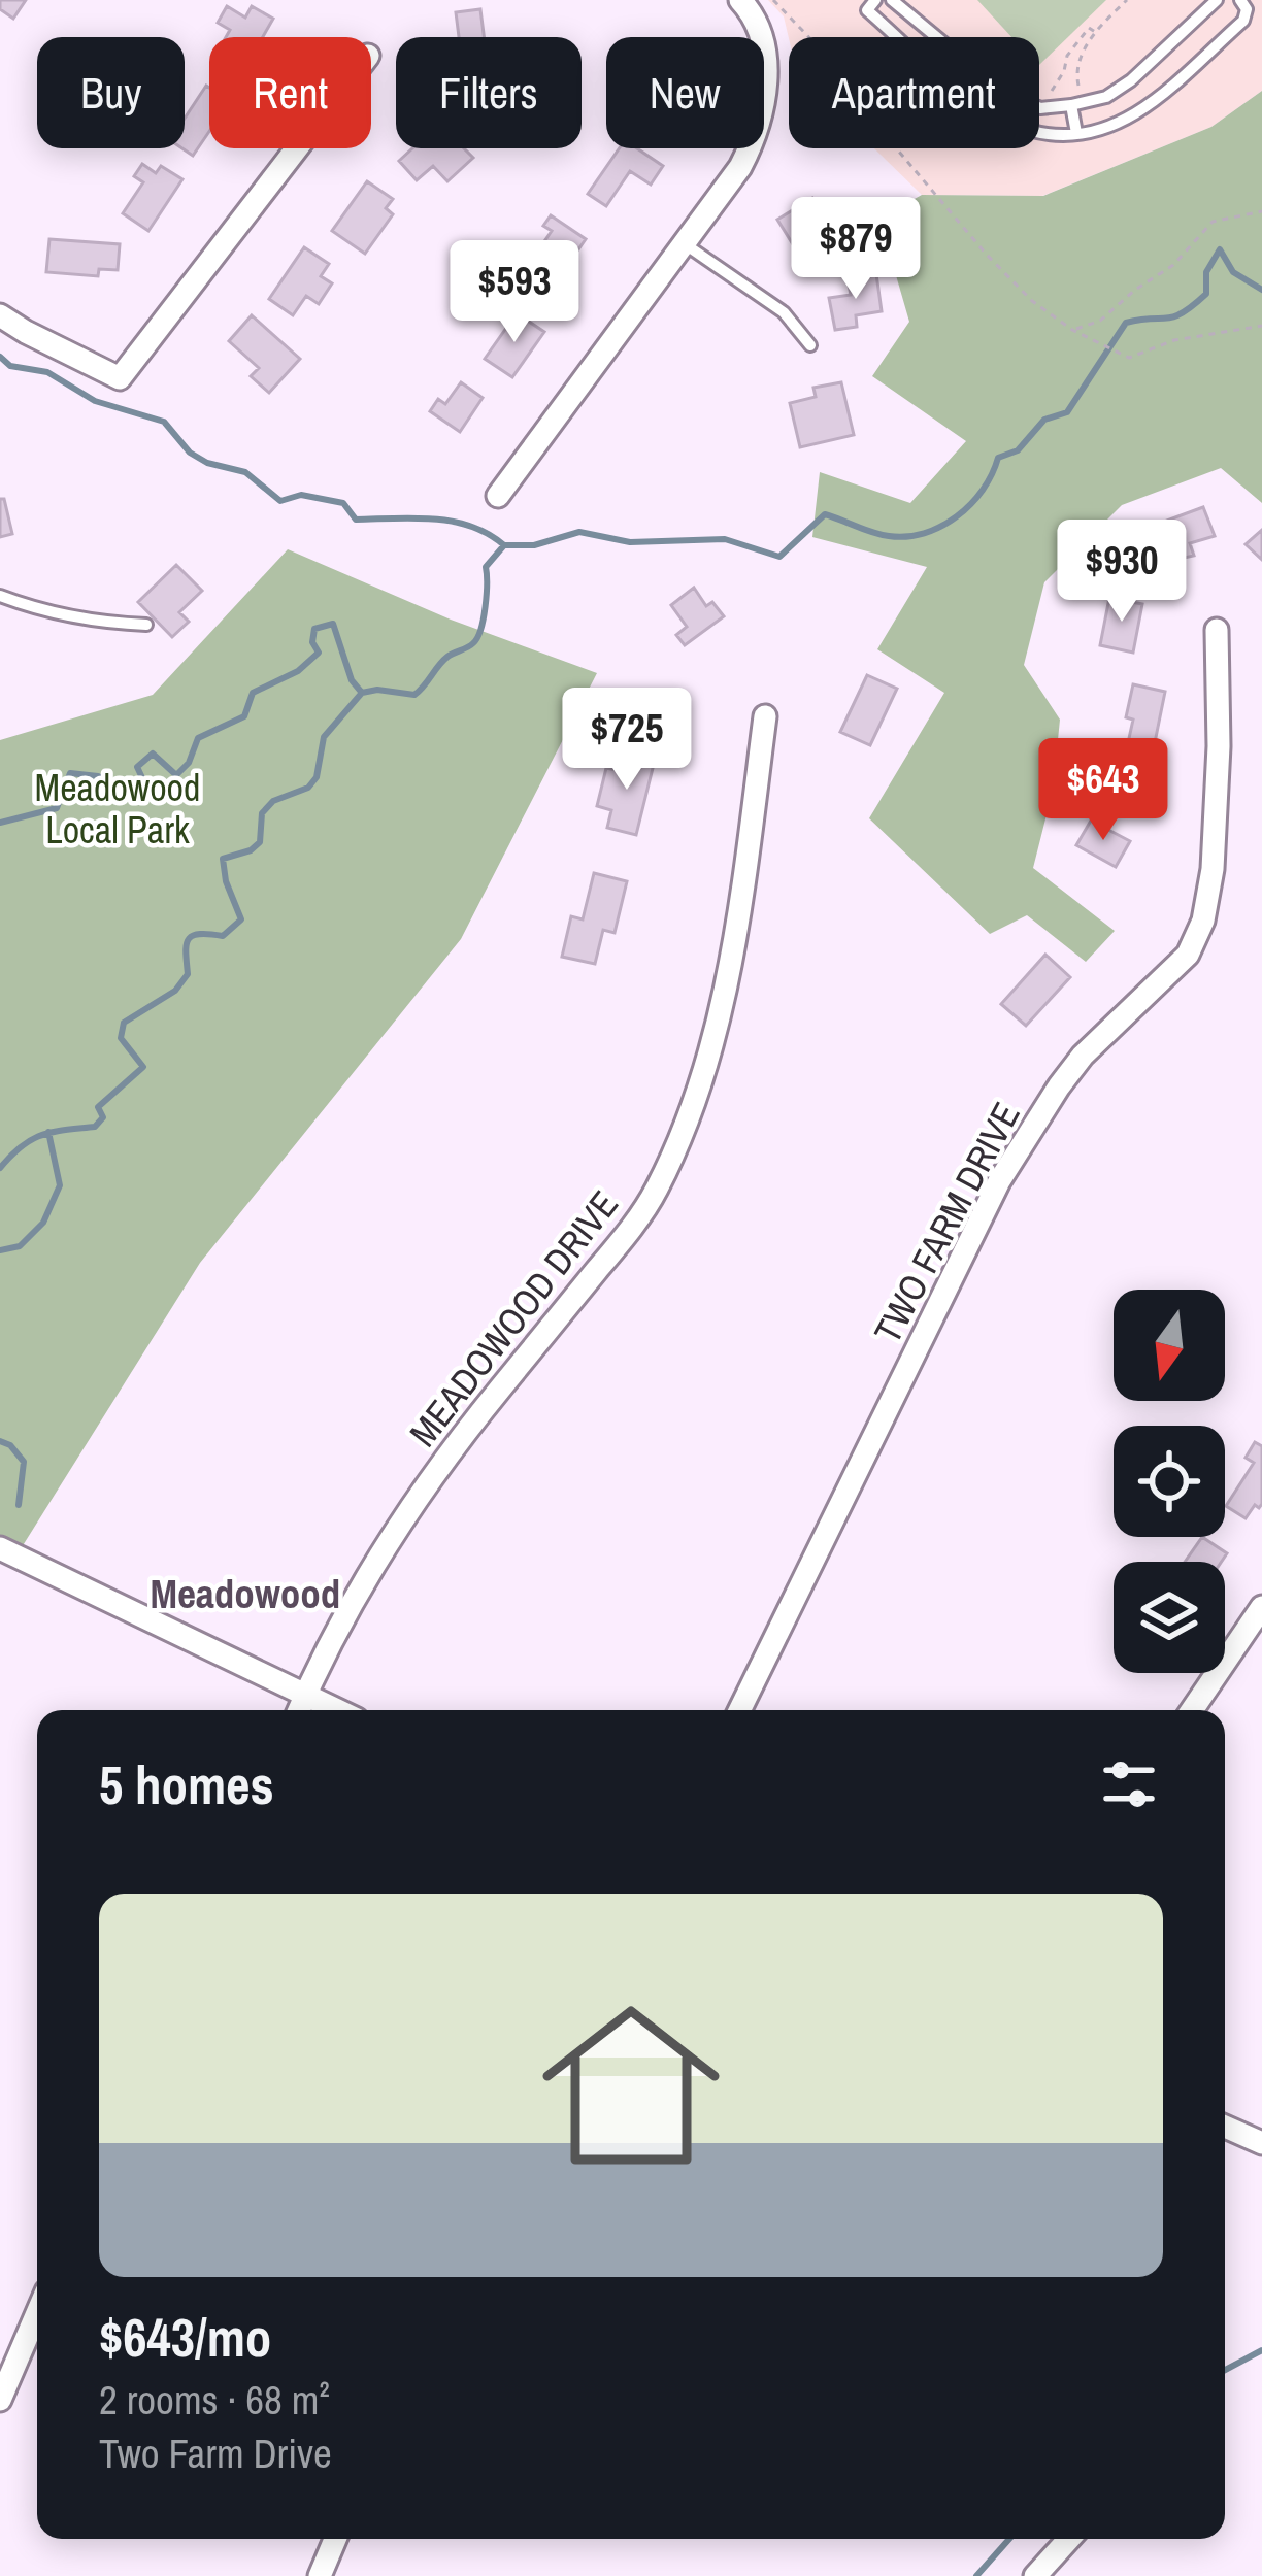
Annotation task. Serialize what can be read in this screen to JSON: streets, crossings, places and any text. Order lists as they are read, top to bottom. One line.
{"streets":{"street":["TWO FARM DRIVE","MEADOWOOD DRIVE"]},"districts":["Meadowood"],"parks":["Meadowood Local Park"],"north":"bottom","page":{"chip":["Buy","Rent","Filters","New","Apartment"],"price":["$879","$593","$930","$725","$643"],"heading":"5 homes","list":[{"name":"$643/mo","note":"2 rooms · 68 m² · Two Farm Drive"}]}}
